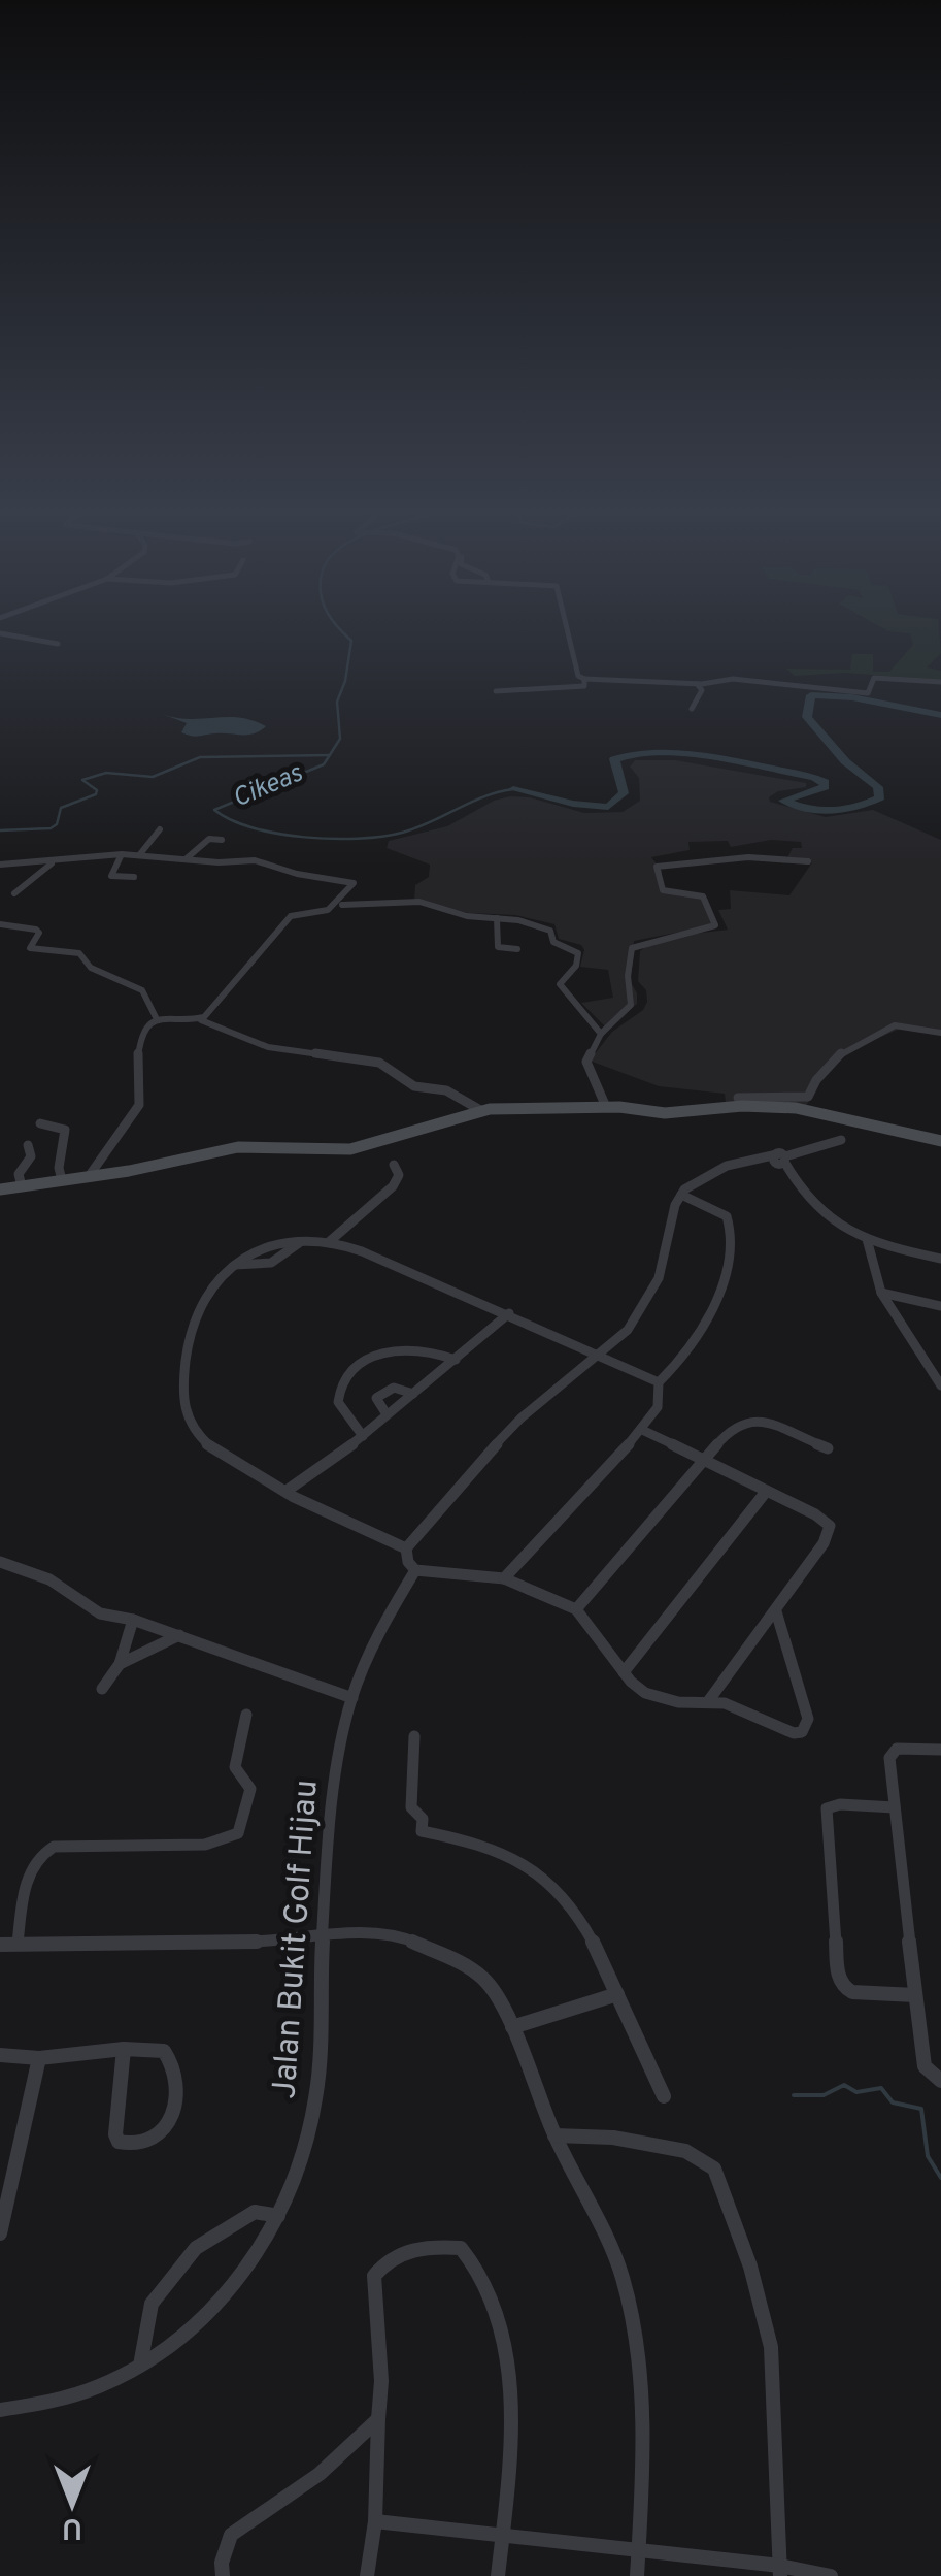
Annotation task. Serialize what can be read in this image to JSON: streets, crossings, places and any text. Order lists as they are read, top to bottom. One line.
{"streets":{"street":["Jalan Bukit Golf Hijau"]},"water":["Cikeas"],"north":"bottom"}
